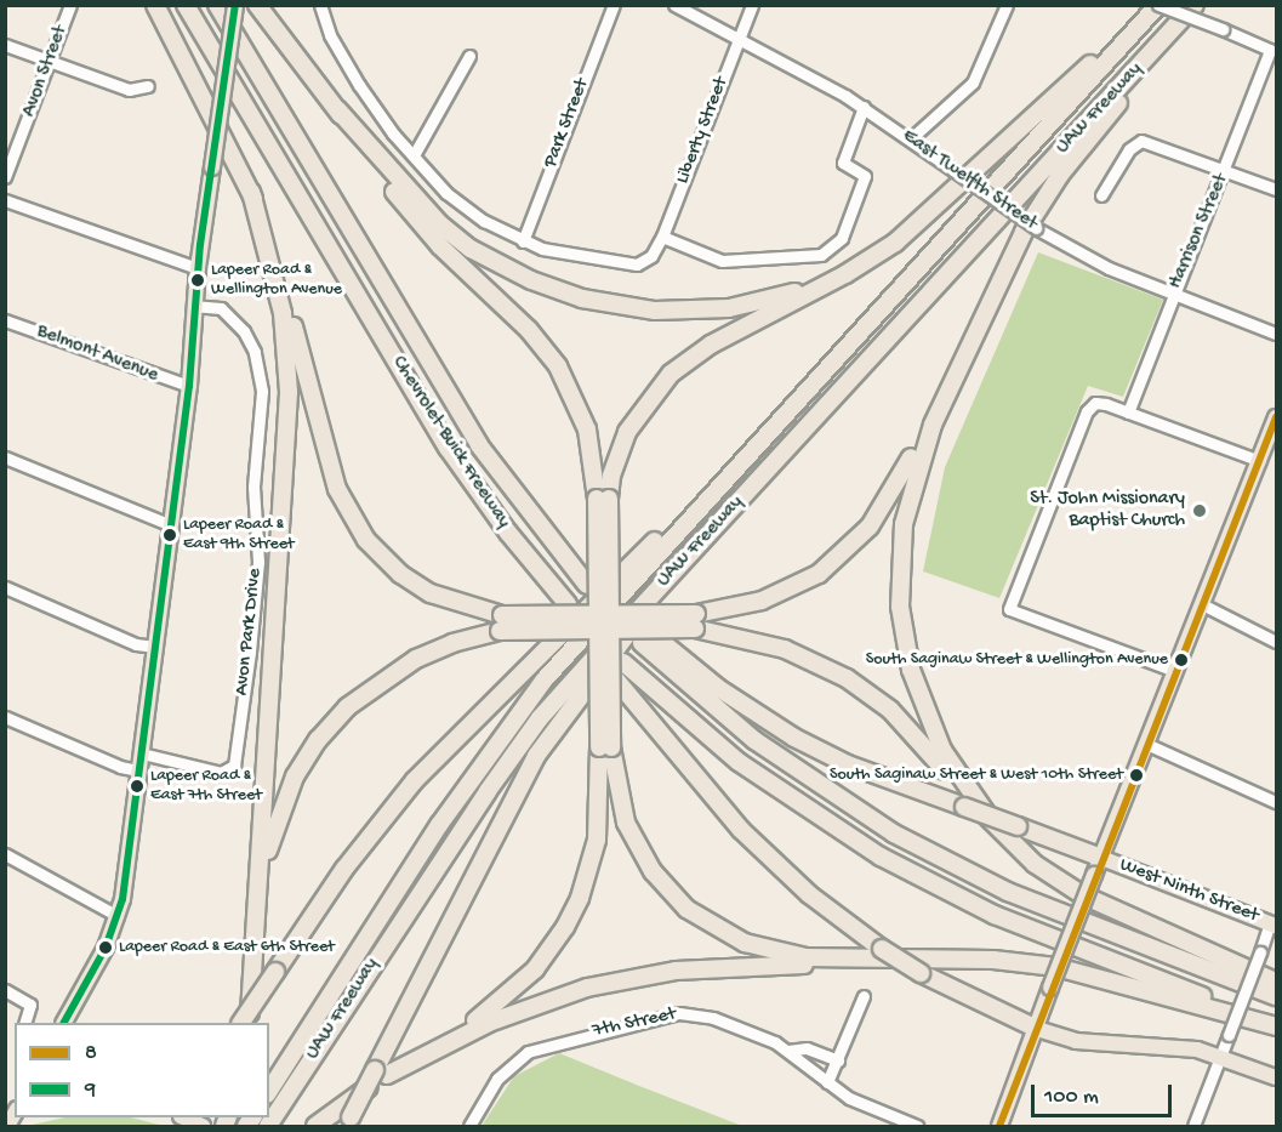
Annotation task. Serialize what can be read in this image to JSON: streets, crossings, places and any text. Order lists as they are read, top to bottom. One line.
{"streets":{"highway":["UAW Freeway","Chevrolet-Buick Freeway"],"main road":["West Ninth Street"],"street":["Avon Street","Park Street","Liberty Street","East Twelfth Street","Harrison Street","Belmont Avenue","Avon Park Drive","7th Street"]},"crossings":[["UAW Freeway","Harrison Street"],["Park Street","Liberty Street"],["Liberty Street","East Twelfth Street"],["East Twelfth Street","Harrison Street"]],"places":["Lapeer Road & Wellington Avenue","St. John Missionary Baptist Church","Lapeer Road & East 9th Street","South Saginaw Street & Wellington Avenue","South Saginaw Street & West 10th Street","Lapeer Road & East 7th Street","Lapeer Road & East 6th Street"],"lines":["transit line 9","transit line 8"],"legend":["8","9"],"scale_bar":"100 m"}
